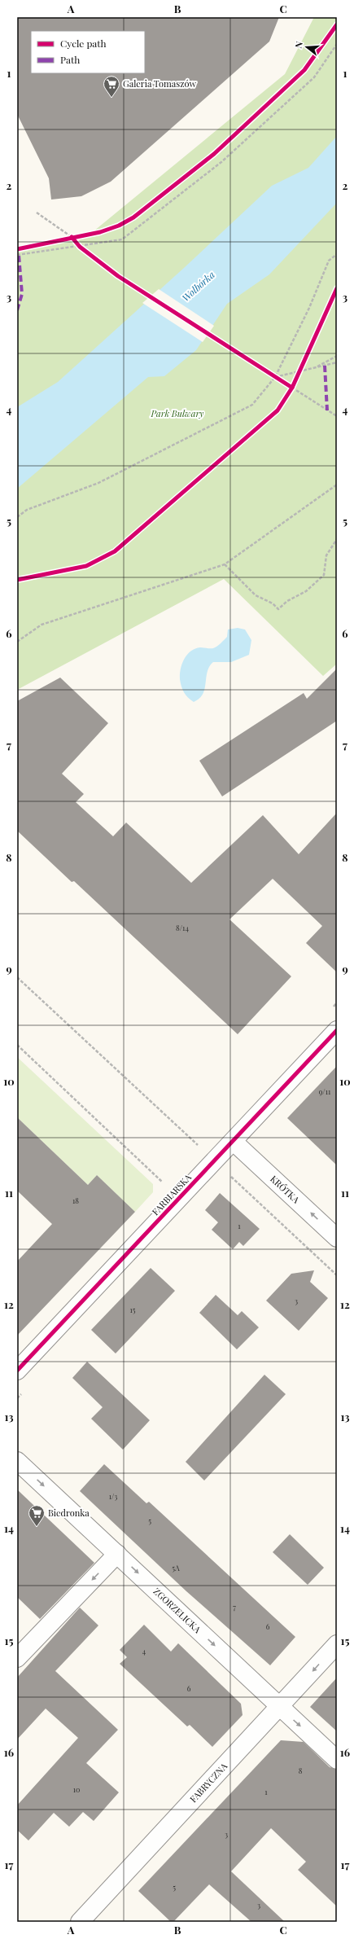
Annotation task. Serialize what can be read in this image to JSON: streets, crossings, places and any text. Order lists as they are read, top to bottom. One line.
{"streets":{"street":["KRÓTKA","FARBIARSKA","ZGORZELICKA","FABRYCZNA"]},"crossings":[["KRÓTKA","FARBIARSKA"],["ZGORZELICKA","FABRYCZNA"]],"one_way":["KRÓTKA","ZGORZELICKA"],"water":["Wolbórka"],"parks":["Park Bulwary"],"places":{"supermarket":["Galeria Tomaszów","Biedronka"]},"house_numbers":["8/14","9/11","18","1","3","15","1/3","5","5A","7","6","4","6","8","10","1","3","5","3"],"legend":["Cycle path","Path"],"north":"left","grid":{"columns":["A","B","C"],"rows":["1","2","3","4","5","6","7","8","9","10","11","12","13","14","15","16","17"]}}
